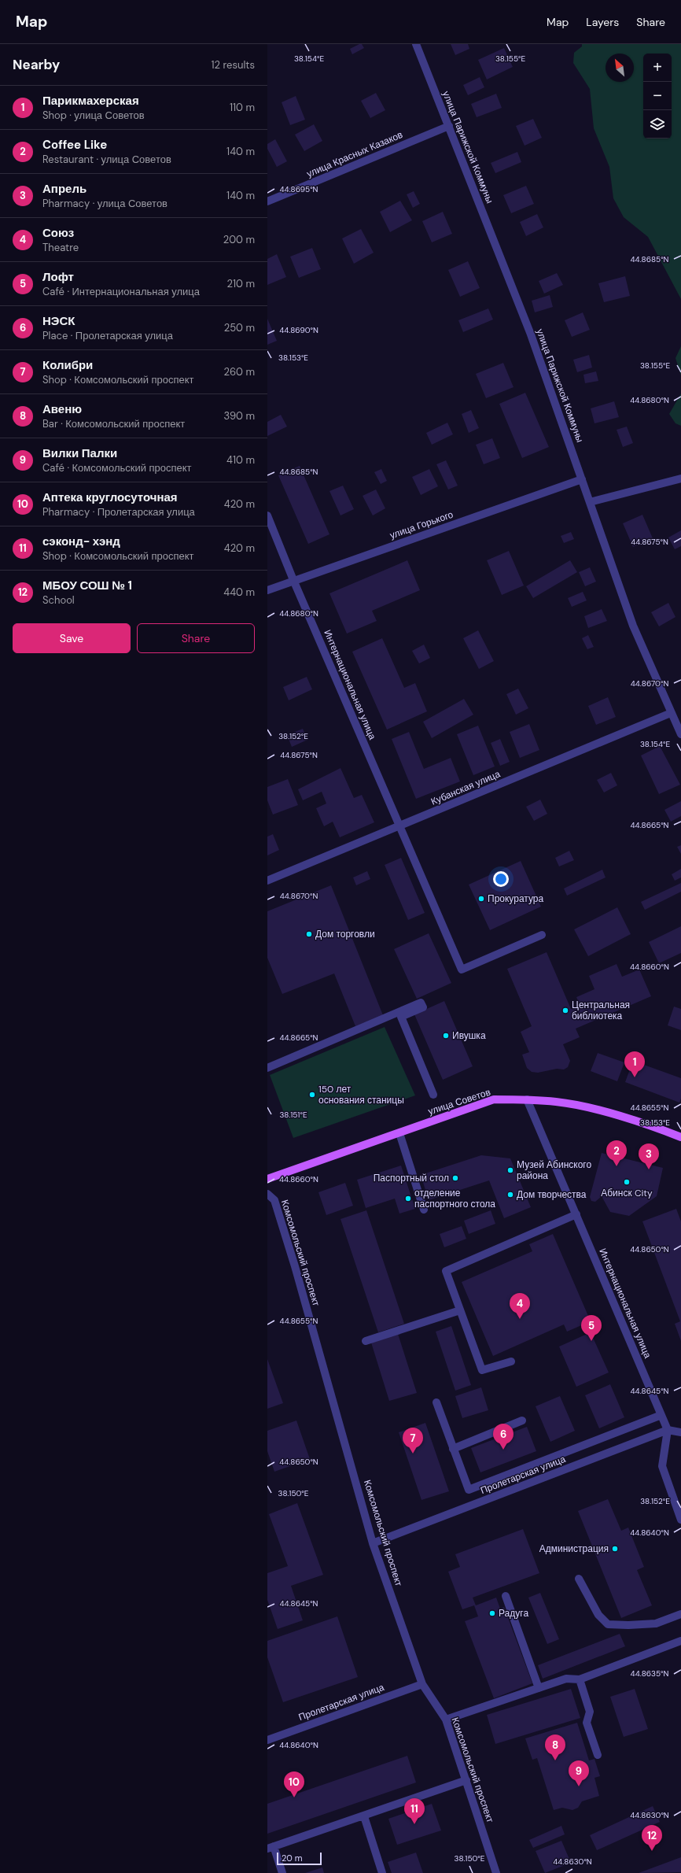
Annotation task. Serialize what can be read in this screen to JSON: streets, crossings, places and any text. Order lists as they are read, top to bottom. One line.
{"streets":{"main road":["улица Советов"],"street":["улица Парижской Коммуны","улица Красных Казаков","улица Горького","Интернациональная улица","Кубанская улица","Комсомольский проспект","Пролетарская улица"]},"crossings":[["улица Парижской Коммуны","улица Красных Казаков"],["улица Парижской Коммуны","улица Горького"],["улица Парижской Коммуны","Кубанская улица"],["улица Горького","Интернациональная улица"],["Интернациональная улица","Кубанская улица"],["Интернациональная улица","улица Советов"],["Интернациональная улица","Пролетарская улица"],["Комсомольский проспект","Пролетарская улица"]],"places":["Прокуратура","Дом торговли","Центральная библиотека","Ивушка","150 лет основания станицы","Музей Абинского района","Паспортный стол","Абинск City","Дом творчества","отделение паспортного стола","Администрация","Радуга"],"scale_bar":"20 m","north":"top left","page":{"header":"Map","nav":["Map","Layers","Share"],"heading":["Nearby","12 results"],"map_buttons":["+","−"],"list":[{"mark":"1","name":"Парикмахерская","note":"Shop · улица Советов","value":"110 m"},{"mark":"2","name":"Coffee Like","note":"Restaurant · улица Советов","value":"140 m"},{"mark":"3","name":"Апрель","note":"Pharmacy · улица Советов","value":"140 m"},{"mark":"4","name":"Союз","note":"Theatre","value":"200 m"},{"mark":"5","name":"Лофт","note":"Café · Интернациональная улица","value":"210 m"},{"mark":"6","name":"НЭСК","note":"Place · Пролетарская улица","value":"250 m"},{"mark":"7","name":"Колибри","note":"Shop · Комсомольский проспект","value":"260 m"},{"mark":"8","name":"Авеню","note":"Bar · Комсомольский проспект","value":"390 m"},{"mark":"9","name":"Вилки Палки","note":"Café · Комсомольский проспект","value":"410 m"},{"mark":"10","name":"Аптека круглосуточная","note":"Pharmacy · Пролетарская улица","value":"420 m"},{"mark":"11","name":"сэконд- хэнд","note":"Shop · Комсомольский проспект","value":"420 m"},{"mark":"12","name":"МБОУ СОШ № 1","note":"School","value":"440 m"}],"buttons":["Save","Share"],"pins":["1","2","3","4","5","6","7","8","9","10","11","12"],"scale":"20 m"},"coordinates":["38.154°E","38.155°E","44.8695°N","44.8685°N","44.8690°N","38.153°E","44.8680°N","44.8675°N","44.8670°N","38.152°E","44.8665°N","44.8660°N","44.8655°N","38.151°E","44.8650°N","44.8645°N","38.150°E","44.8640°N","44.8635°N","44.8630°N"]}
